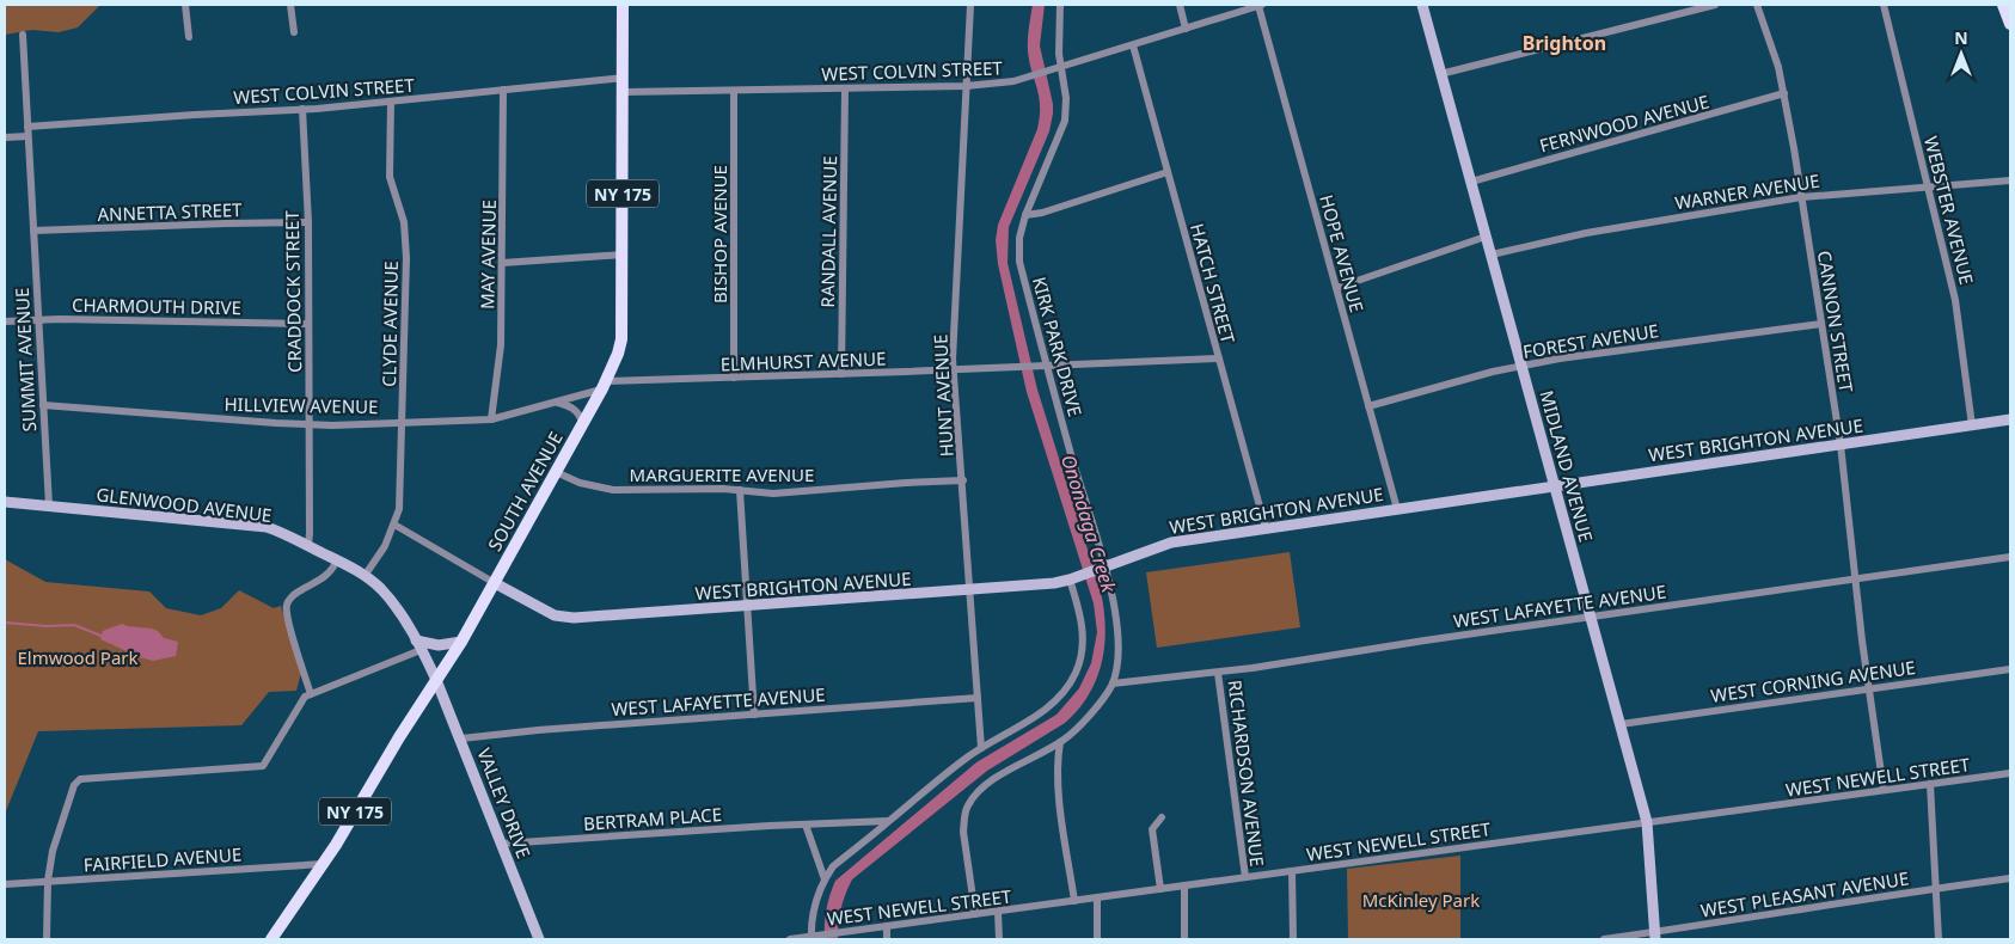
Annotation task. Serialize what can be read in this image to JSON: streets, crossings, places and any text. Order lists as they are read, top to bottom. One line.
{"streets":{"main road":["NY 175","SOUTH AVENUE"],"street":["WEST COLVIN STREET","FERNWOOD AVENUE","WARNER AVENUE","WEBSTER AVENUE","ANNETTA STREET","RANDALL AVENUE","BISHOP AVENUE","HOPE AVENUE","MAY AVENUE","HATCH STREET","CRADDOCK STREET","CHARMOUTH DRIVE","CANNON STREET","CLYDE AVENUE","FOREST AVENUE","KIRK PARK DRIVE","SUMMIT AVENUE","ELMHURST AVENUE","HUNT AVENUE","HILLVIEW AVENUE","WEST BRIGHTON AVENUE","MIDLAND AVENUE","MARGUERITE AVENUE","GLENWOOD AVENUE","WEST LAFAYETTE AVENUE","WEST CORNING AVENUE","RICHARDSON AVENUE","WEST NEWELL STREET","VALLEY DRIVE","BERTRAM PLACE","FAIRFIELD AVENUE","WEST PLEASANT AVENUE"]},"crossings":[["WEST COLVIN STREET","RANDALL AVENUE"],["WEST COLVIN STREET","BISHOP AVENUE"],["WEST COLVIN STREET","HOPE AVENUE"],["WEST COLVIN STREET","MAY AVENUE"],["WEST COLVIN STREET","HATCH STREET"],["WEST COLVIN STREET","CRADDOCK STREET"],["WEST COLVIN STREET","CLYDE AVENUE"],["WEST COLVIN STREET","KIRK PARK DRIVE"],["WEST COLVIN STREET","SUMMIT AVENUE"],["WEST COLVIN STREET","HUNT AVENUE"],["WEST COLVIN STREET","SOUTH AVENUE"],["FERNWOOD AVENUE","CANNON STREET"],["FERNWOOD AVENUE","MIDLAND AVENUE"],["WARNER AVENUE","WEBSTER AVENUE"],["WARNER AVENUE","CANNON STREET"],["WARNER AVENUE","MIDLAND AVENUE"],["WEBSTER AVENUE","WEST BRIGHTON AVENUE"],["ANNETTA STREET","CRADDOCK STREET"],["ANNETTA STREET","SUMMIT AVENUE"],["RANDALL AVENUE","ELMHURST AVENUE"],["BISHOP AVENUE","ELMHURST AVENUE"],["HOPE AVENUE","FOREST AVENUE"],["HOPE AVENUE","WEST BRIGHTON AVENUE"],["MAY AVENUE","HILLVIEW AVENUE"],["HATCH STREET","WEST BRIGHTON AVENUE"],["CRADDOCK STREET","CHARMOUTH DRIVE"],["CRADDOCK STREET","HILLVIEW AVENUE"],["CRADDOCK STREET","GLENWOOD AVENUE"],["CHARMOUTH DRIVE","SUMMIT AVENUE"],["CANNON STREET","FOREST AVENUE"],["CANNON STREET","WEST BRIGHTON AVENUE"],["CANNON STREET","WEST LAFAYETTE AVENUE"],["CANNON STREET","WEST CORNING AVENUE"],["CANNON STREET","WEST NEWELL STREET"],["CLYDE AVENUE","HILLVIEW AVENUE"],["CLYDE AVENUE","WEST BRIGHTON AVENUE"],["CLYDE AVENUE","GLENWOOD AVENUE"],["FOREST AVENUE","MIDLAND AVENUE"],["KIRK PARK DRIVE","ELMHURST AVENUE"],["KIRK PARK DRIVE","WEST BRIGHTON AVENUE"],["KIRK PARK DRIVE","WEST LAFAYETTE AVENUE"],["KIRK PARK DRIVE","WEST NEWELL STREET"],["SUMMIT AVENUE","HILLVIEW AVENUE"],["SUMMIT AVENUE","GLENWOOD AVENUE"],["ELMHURST AVENUE","HUNT AVENUE"],["ELMHURST AVENUE","HILLVIEW AVENUE"],["ELMHURST AVENUE","SOUTH AVENUE"],["HUNT AVENUE","WEST BRIGHTON AVENUE"],["HUNT AVENUE","MARGUERITE AVENUE"],["HUNT AVENUE","WEST LAFAYETTE AVENUE"],["HILLVIEW AVENUE","SOUTH AVENUE"],["WEST BRIGHTON AVENUE","MIDLAND AVENUE"],["WEST BRIGHTON AVENUE","SOUTH AVENUE"],["MIDLAND AVENUE","WEST LAFAYETTE AVENUE"],["MIDLAND AVENUE","WEST CORNING AVENUE"],["MIDLAND AVENUE","WEST NEWELL STREET"],["MIDLAND AVENUE","WEST PLEASANT AVENUE"],["MARGUERITE AVENUE","SOUTH AVENUE"],["SOUTH AVENUE","GLENWOOD AVENUE"],["SOUTH AVENUE","VALLEY DRIVE"],["SOUTH AVENUE","FAIRFIELD AVENUE"],["GLENWOOD AVENUE","VALLEY DRIVE"],["WEST LAFAYETTE AVENUE","RICHARDSON AVENUE"],["WEST LAFAYETTE AVENUE","VALLEY DRIVE"],["RICHARDSON AVENUE","WEST NEWELL STREET"],["VALLEY DRIVE","BERTRAM PLACE"]],"districts":["Brighton"],"water":["Onondaga Creek"],"parks":["Elmwood Park","McKinley Park"],"north":"top"}
